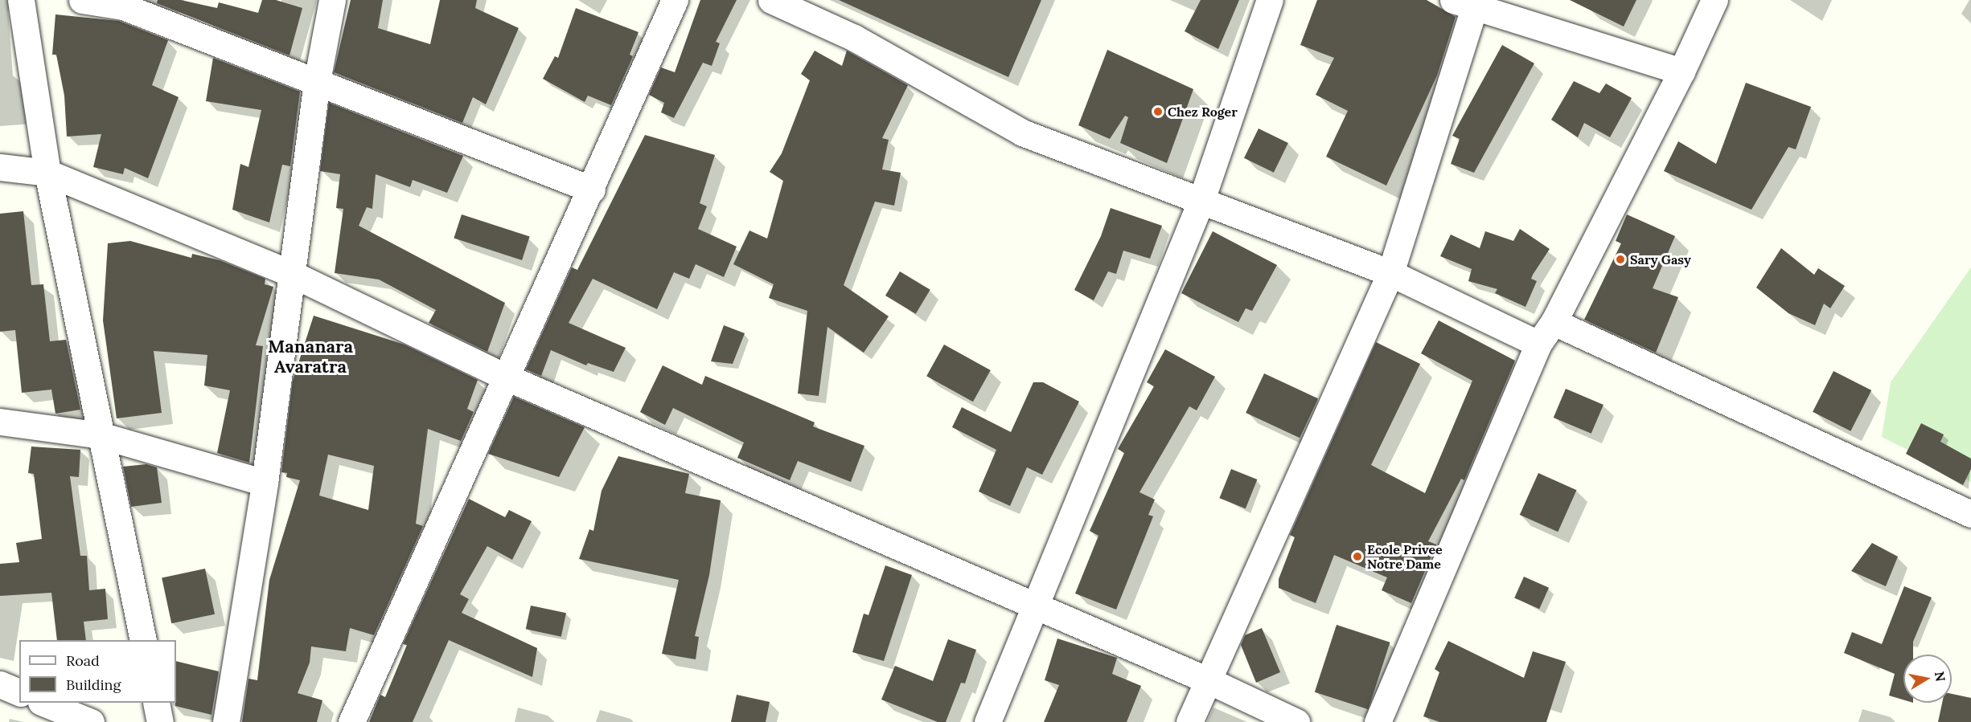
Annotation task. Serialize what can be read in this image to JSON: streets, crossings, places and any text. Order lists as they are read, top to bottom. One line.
{"districts":["Mananara Avaratra"],"places":["Chez Roger","Sary Gasy","Ecole Privee Notre Dame"],"legend":["Road","Building"],"north":"right"}
